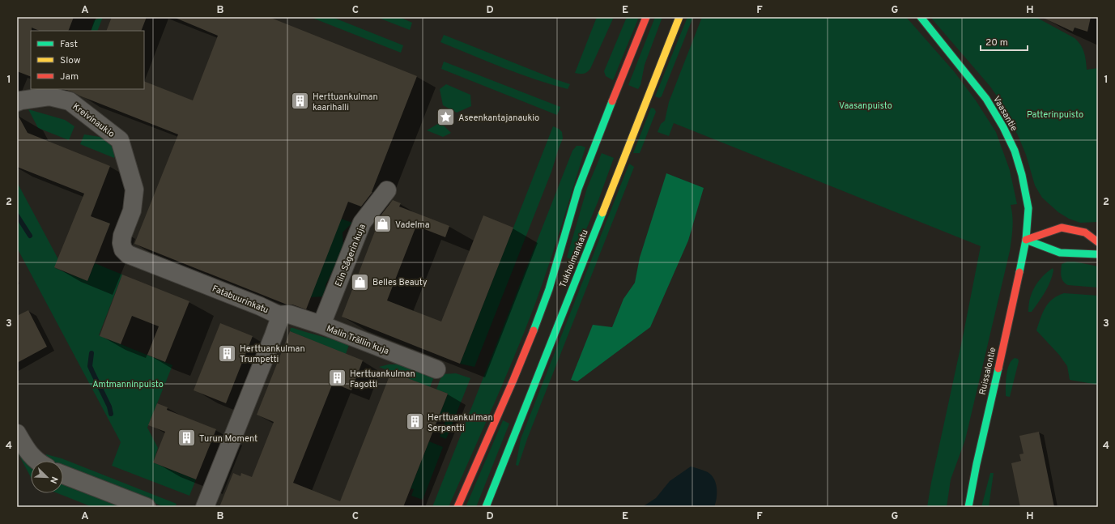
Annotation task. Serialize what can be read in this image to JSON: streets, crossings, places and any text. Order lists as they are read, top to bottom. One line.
{"streets":{"main road":["Vaasantie","Tukholmankatu","Ruissalontie"],"street":["Kreivinaukio","Elin Sågerin kuja","Fatabuurinkatu","Malin Trällin kuja"]},"crossings":[["Vaasantie","Ruissalontie"],["Kreivinaukio","Fatabuurinkatu"],["Elin Sågerin kuja","Malin Trällin kuja"],["Fatabuurinkatu","Malin Trällin kuja"]],"parks":["Vaasanpuisto","Patterinpuisto","Amtmanninpuisto"],"places":{"building":["Herttuankulman kaarihalli","Herttuankulman Trumpetti","Herttuankulman Fagotti","Herttuankulman Serpentti","Turun Moment"],"place":["Aseenkantajanaukio"],"shop":["Vadelma","Belles Beauty"]},"legend":["Fast","Slow","Jam"],"scale_bar":"20 m","north":"bottom right","grid":{"columns":["A","B","C","D","E","F","G","H"],"rows":["1","2","3","4"]}}
